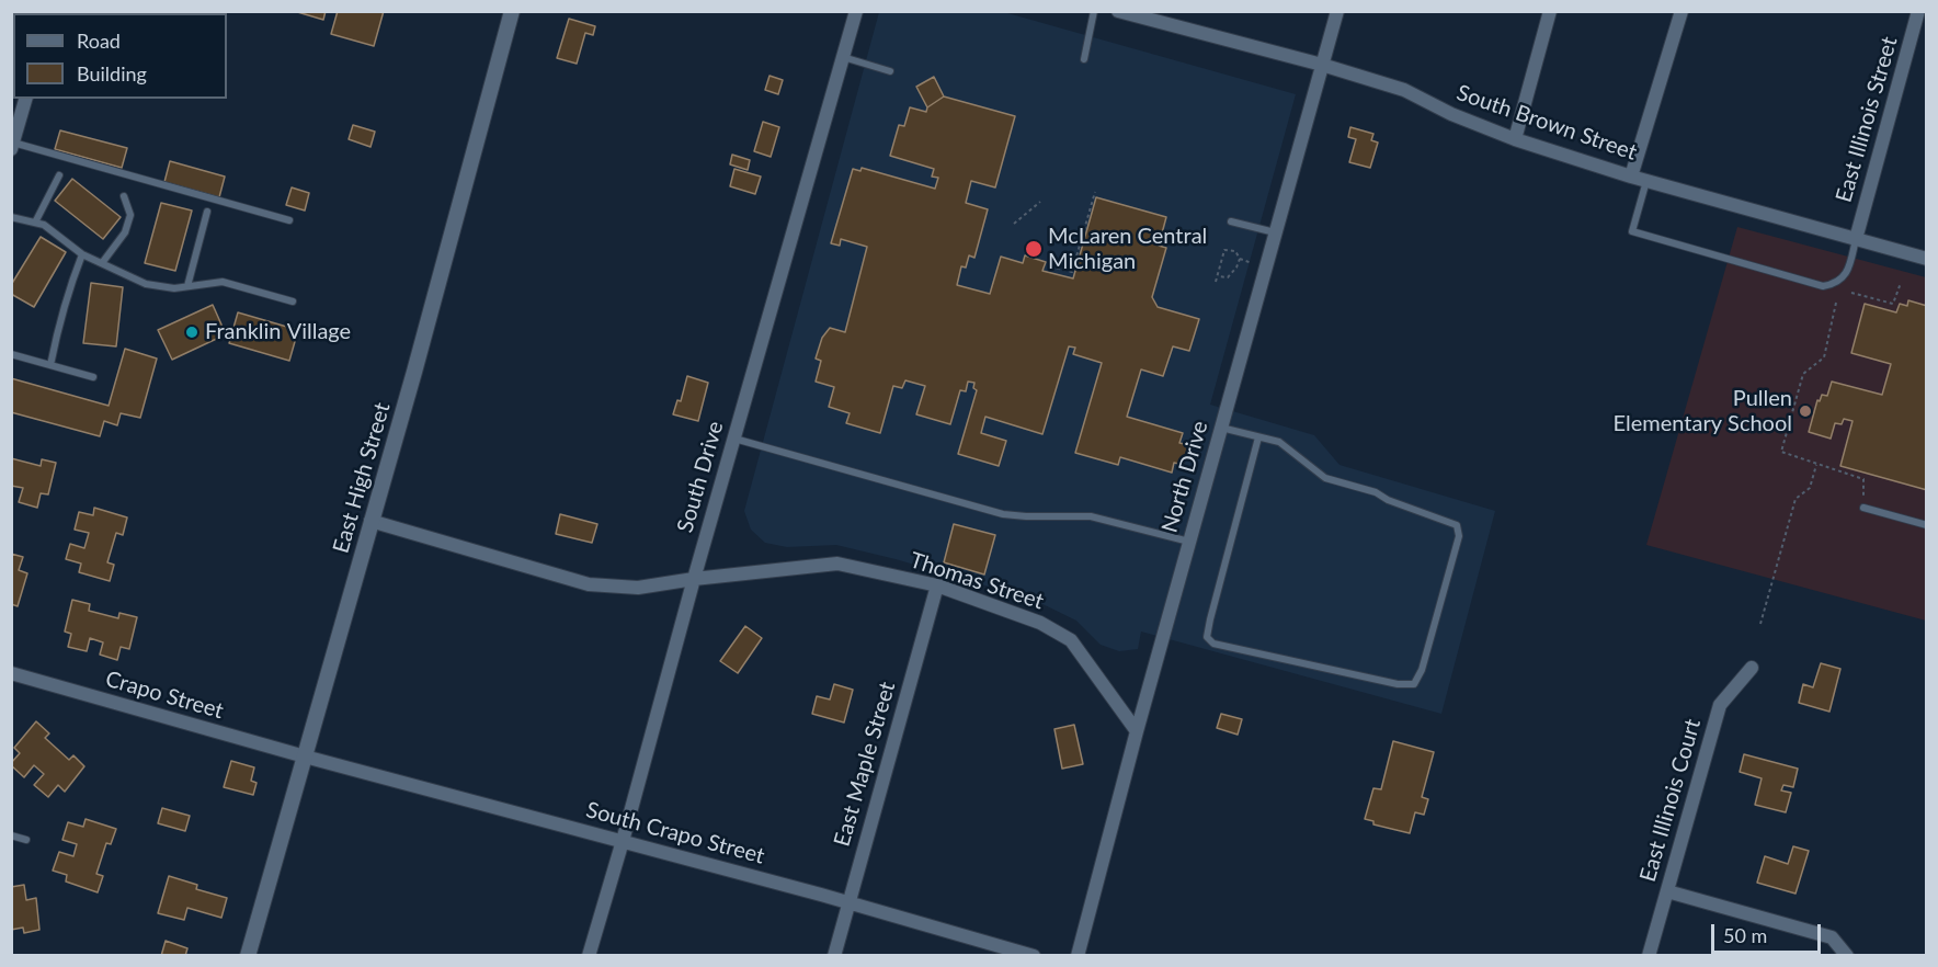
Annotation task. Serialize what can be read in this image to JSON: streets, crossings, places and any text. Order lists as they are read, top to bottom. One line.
{"streets":{"street":["East Illinois Street","South Brown Street","South Drive","North Drive","East High Street","Thomas Street","Crapo Street","East Maple Street","East Illinois Court","South Crapo Street"]},"crossings":[["East Illinois Street","South Brown Street"],["South Brown Street","North Drive"],["South Drive","Thomas Street"],["South Drive","South Crapo Street"],["North Drive","Thomas Street"],["East High Street","Thomas Street"],["East High Street","Crapo Street"],["East High Street","South Crapo Street"],["Thomas Street","East Maple Street"],["Crapo Street","South Crapo Street"],["East Maple Street","South Crapo Street"]],"places":["McLaren Central Michigan","Franklin Village","Pullen Elementary School"],"legend":["Road","Building"],"scale_bar":"50 m"}
